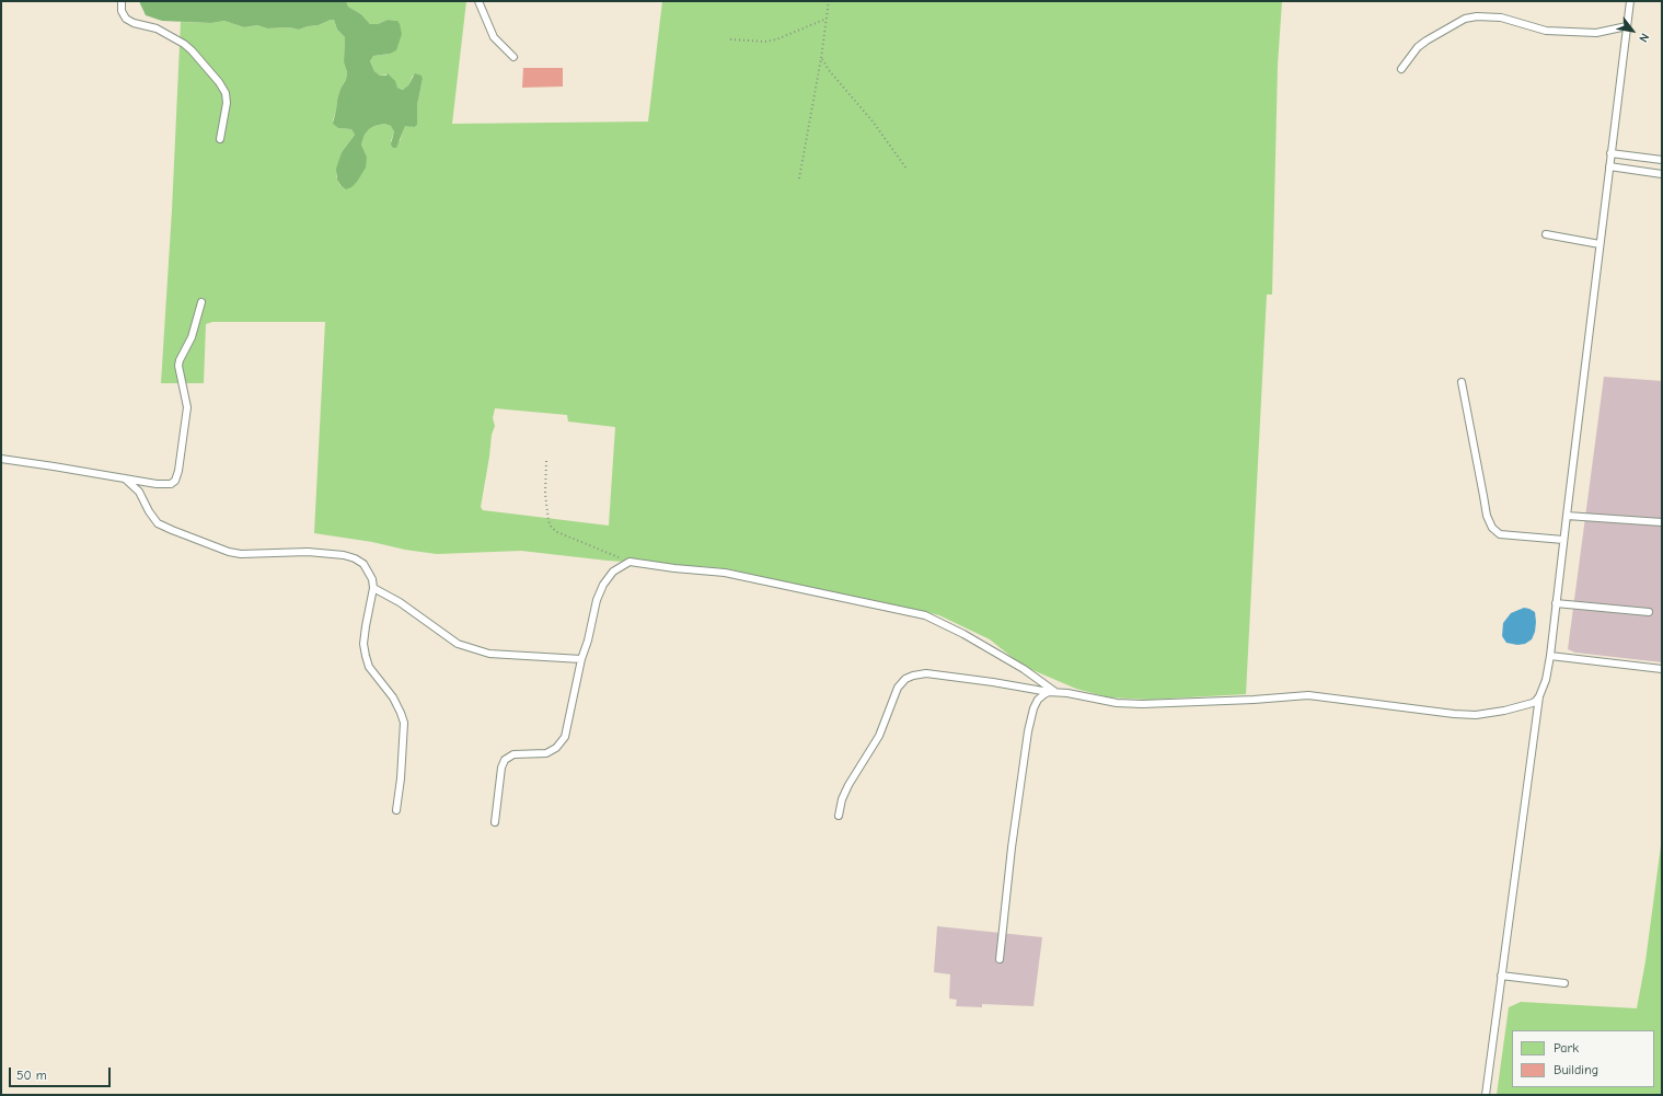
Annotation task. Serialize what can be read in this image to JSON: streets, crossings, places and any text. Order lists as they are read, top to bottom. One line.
{"legend":["Park","Building"],"scale_bar":"50 m","north":"bottom right"}
